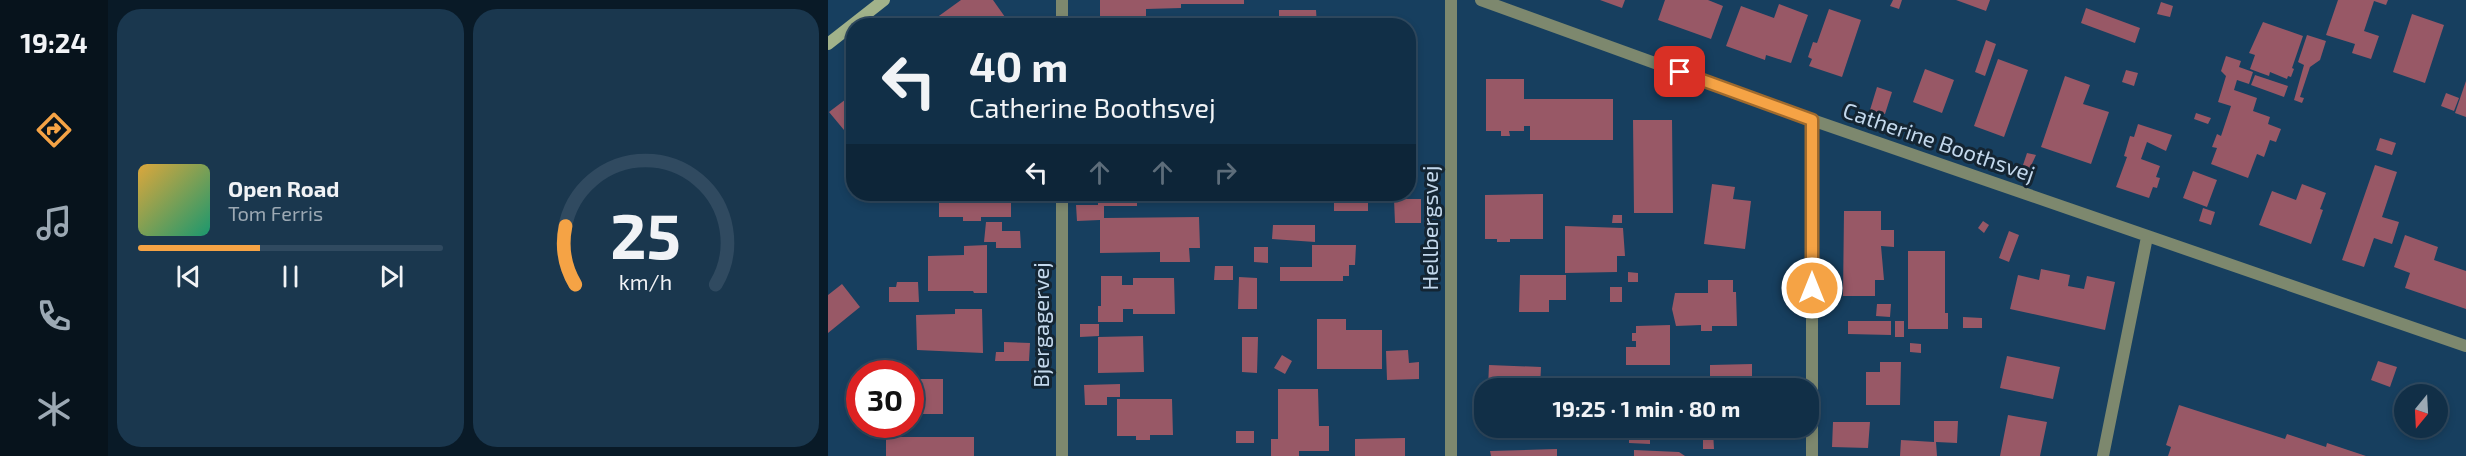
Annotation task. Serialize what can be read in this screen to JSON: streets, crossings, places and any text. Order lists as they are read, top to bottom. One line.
{"streets":{"street":["Catherine Boothsvej","Hellbergsvej","Bjergagervej"]},"north":"bottom","page":{"tabs":"19:24","turn":["40 m","Catherine Boothsvej"],"song":["Open Road","Tom Ferris"],"limit":"30","trip":"19:25 · 1 min · 80 m","gauge":["25","km/h"]}}
